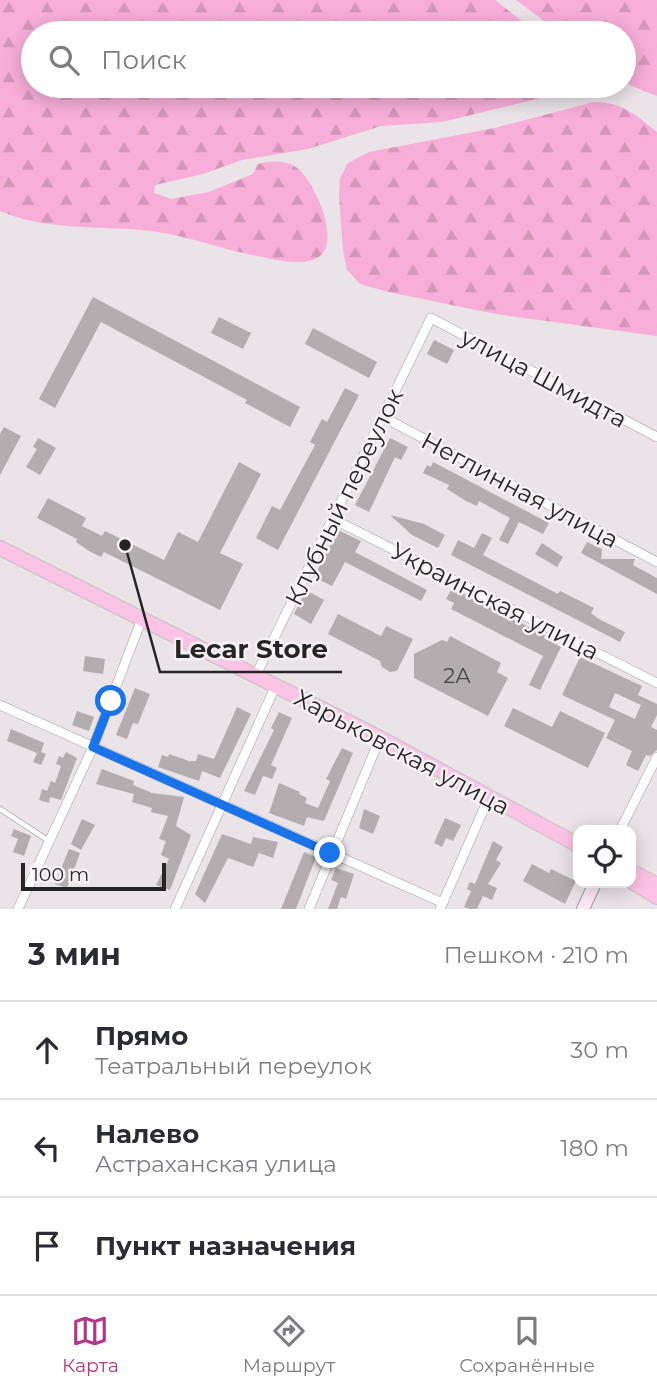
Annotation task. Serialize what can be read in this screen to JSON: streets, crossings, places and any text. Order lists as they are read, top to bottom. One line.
{"streets":{"highway":["Харьковская улица"],"street":["улица Шмидта","Неглинная улица","Клубный переулок","Украинская улица"]},"crossings":[["улица Шмидта","Клубный переулок"],["Неглинная улица","Клубный переулок"],["Клубный переулок","Украинская улица"],["Клубный переулок","Харьковская улица"]],"places":["Lecar Store"],"house_numbers":["2А"],"scale_bar":"100 m","page":{"search":"Поиск","scale":"100 m","heading":["3 мин","Пешком · 210 m"],"list":[["Прямо","Театральный переулок","30 m"],["Налево","Астраханская улица","180 m"],"Пункт назначения"],"nav":["Карта","Маршрут","Сохранённые"]}}
